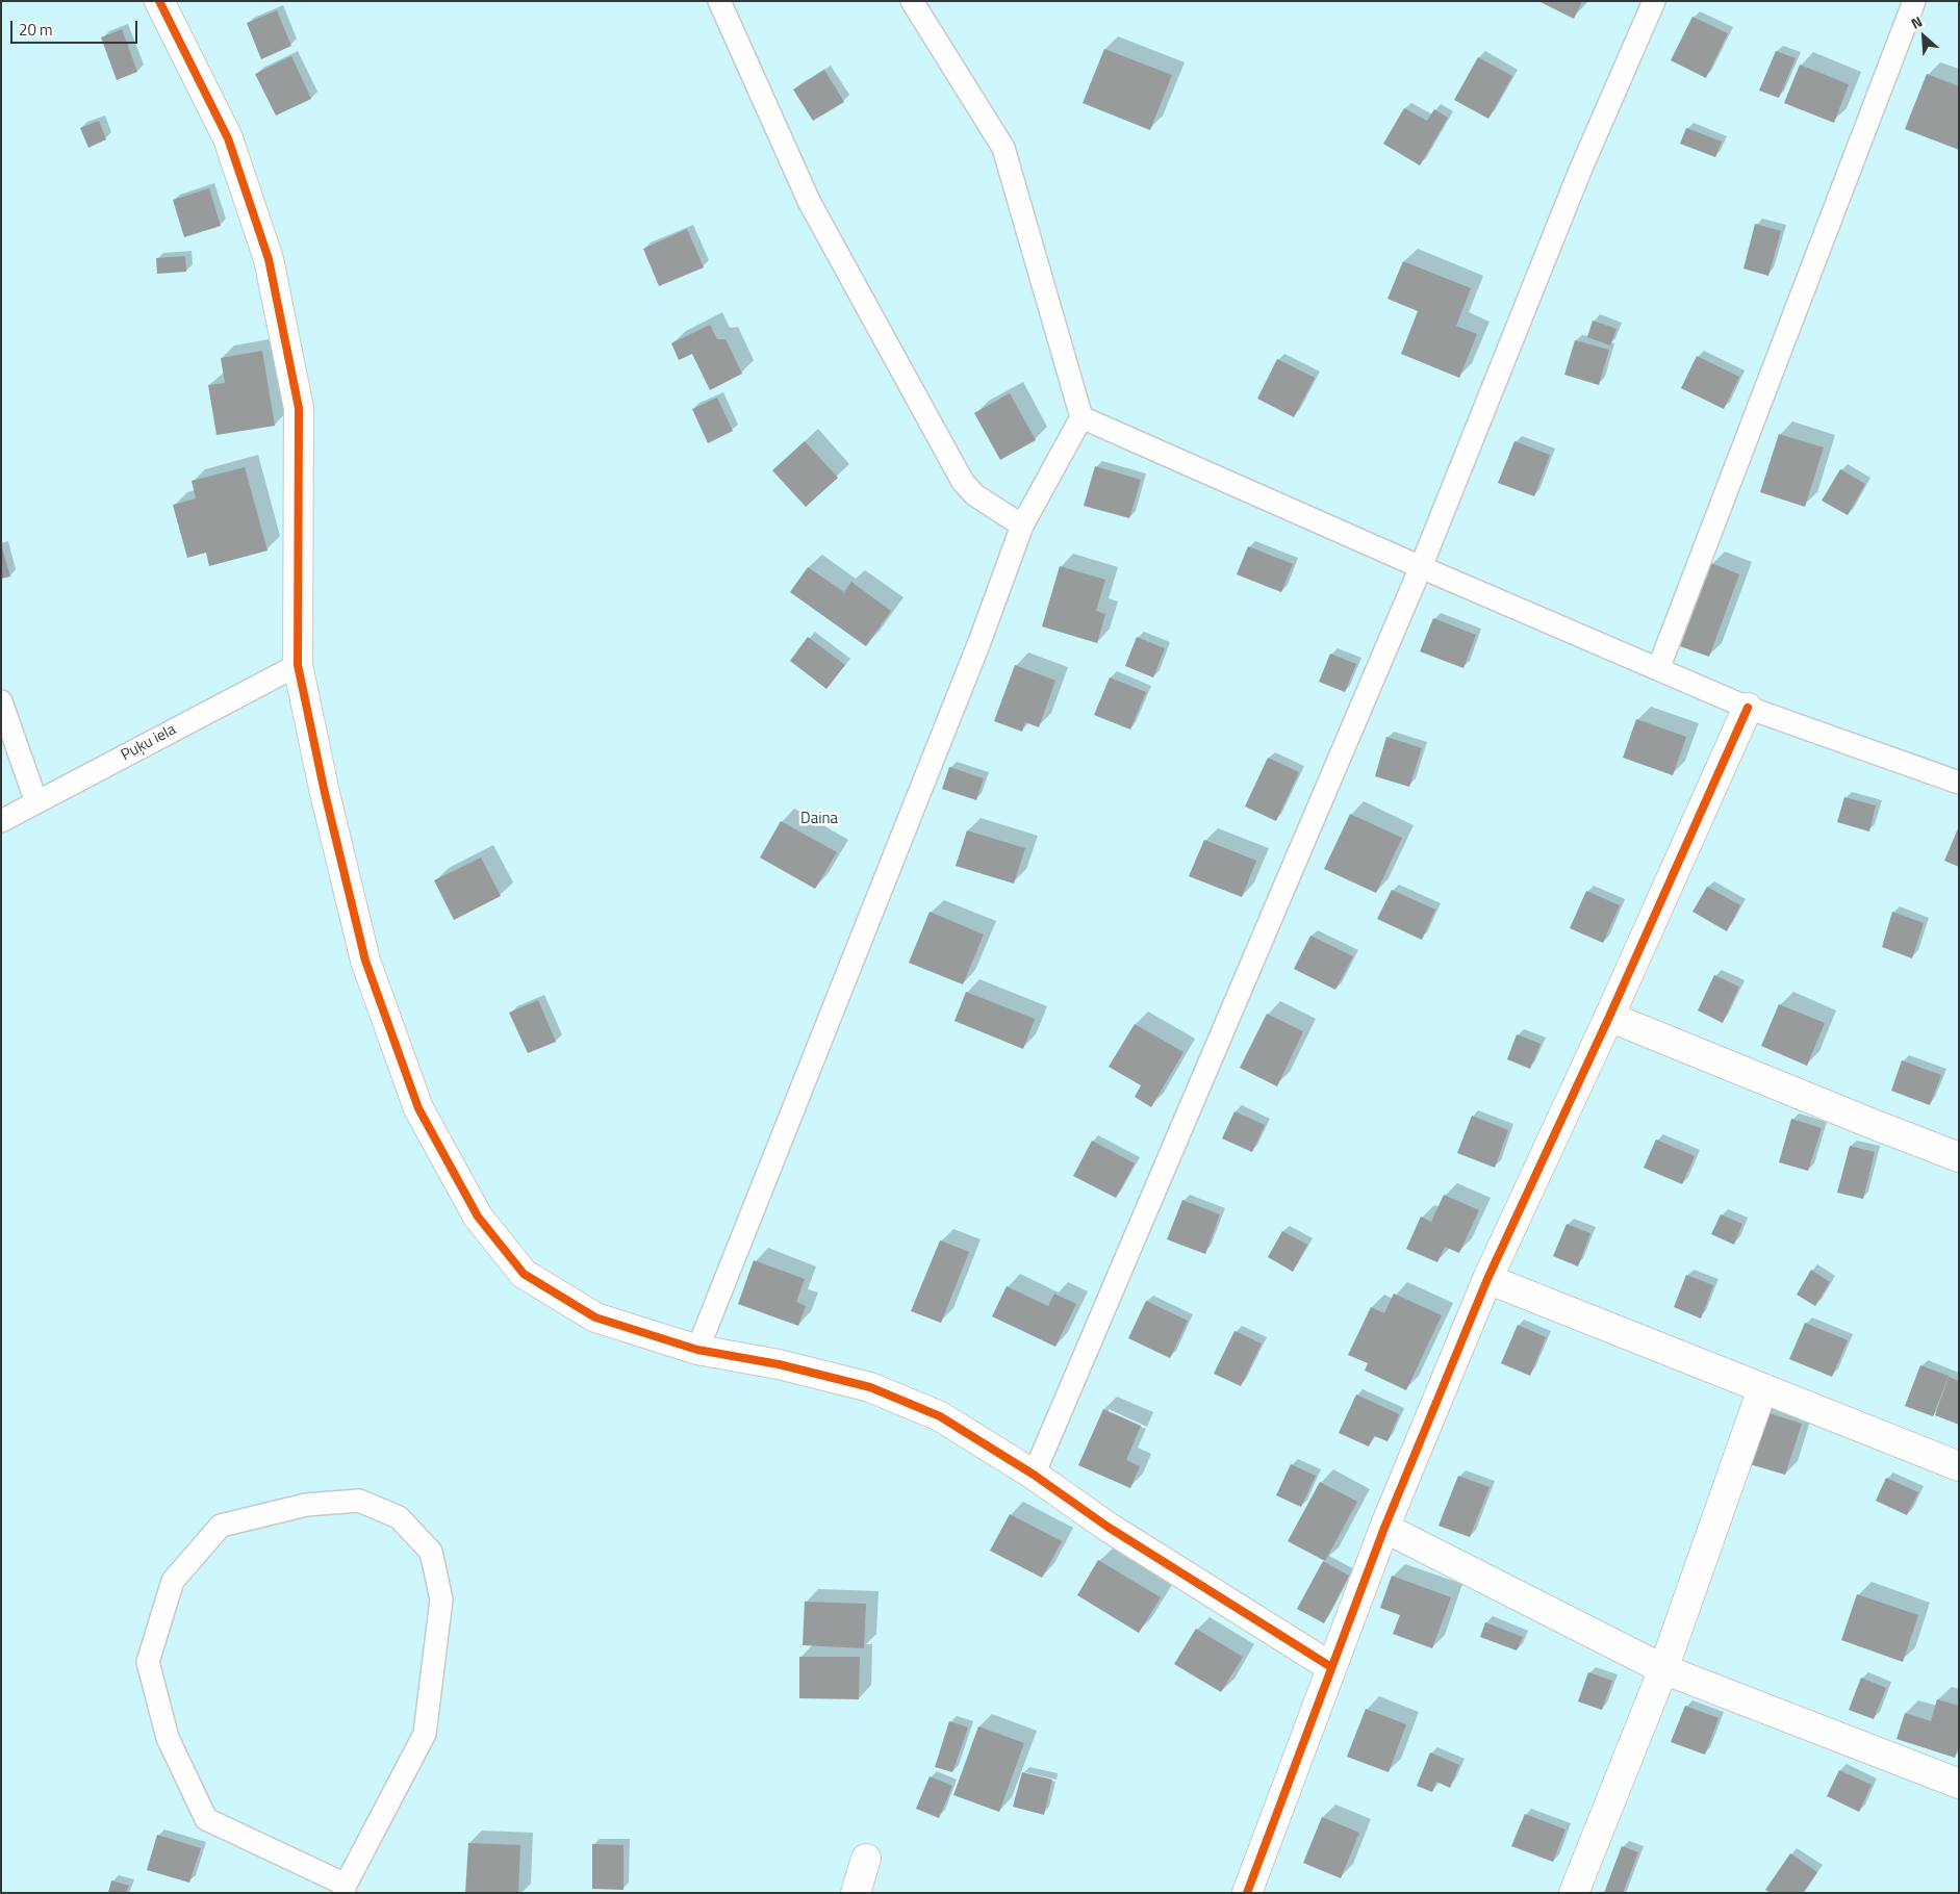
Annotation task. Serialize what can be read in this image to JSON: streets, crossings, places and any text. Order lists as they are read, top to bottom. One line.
{"streets":{"lane":["Puķu iela"]},"parks":["Daina"],"scale_bar":"20 m","north":"top left"}
